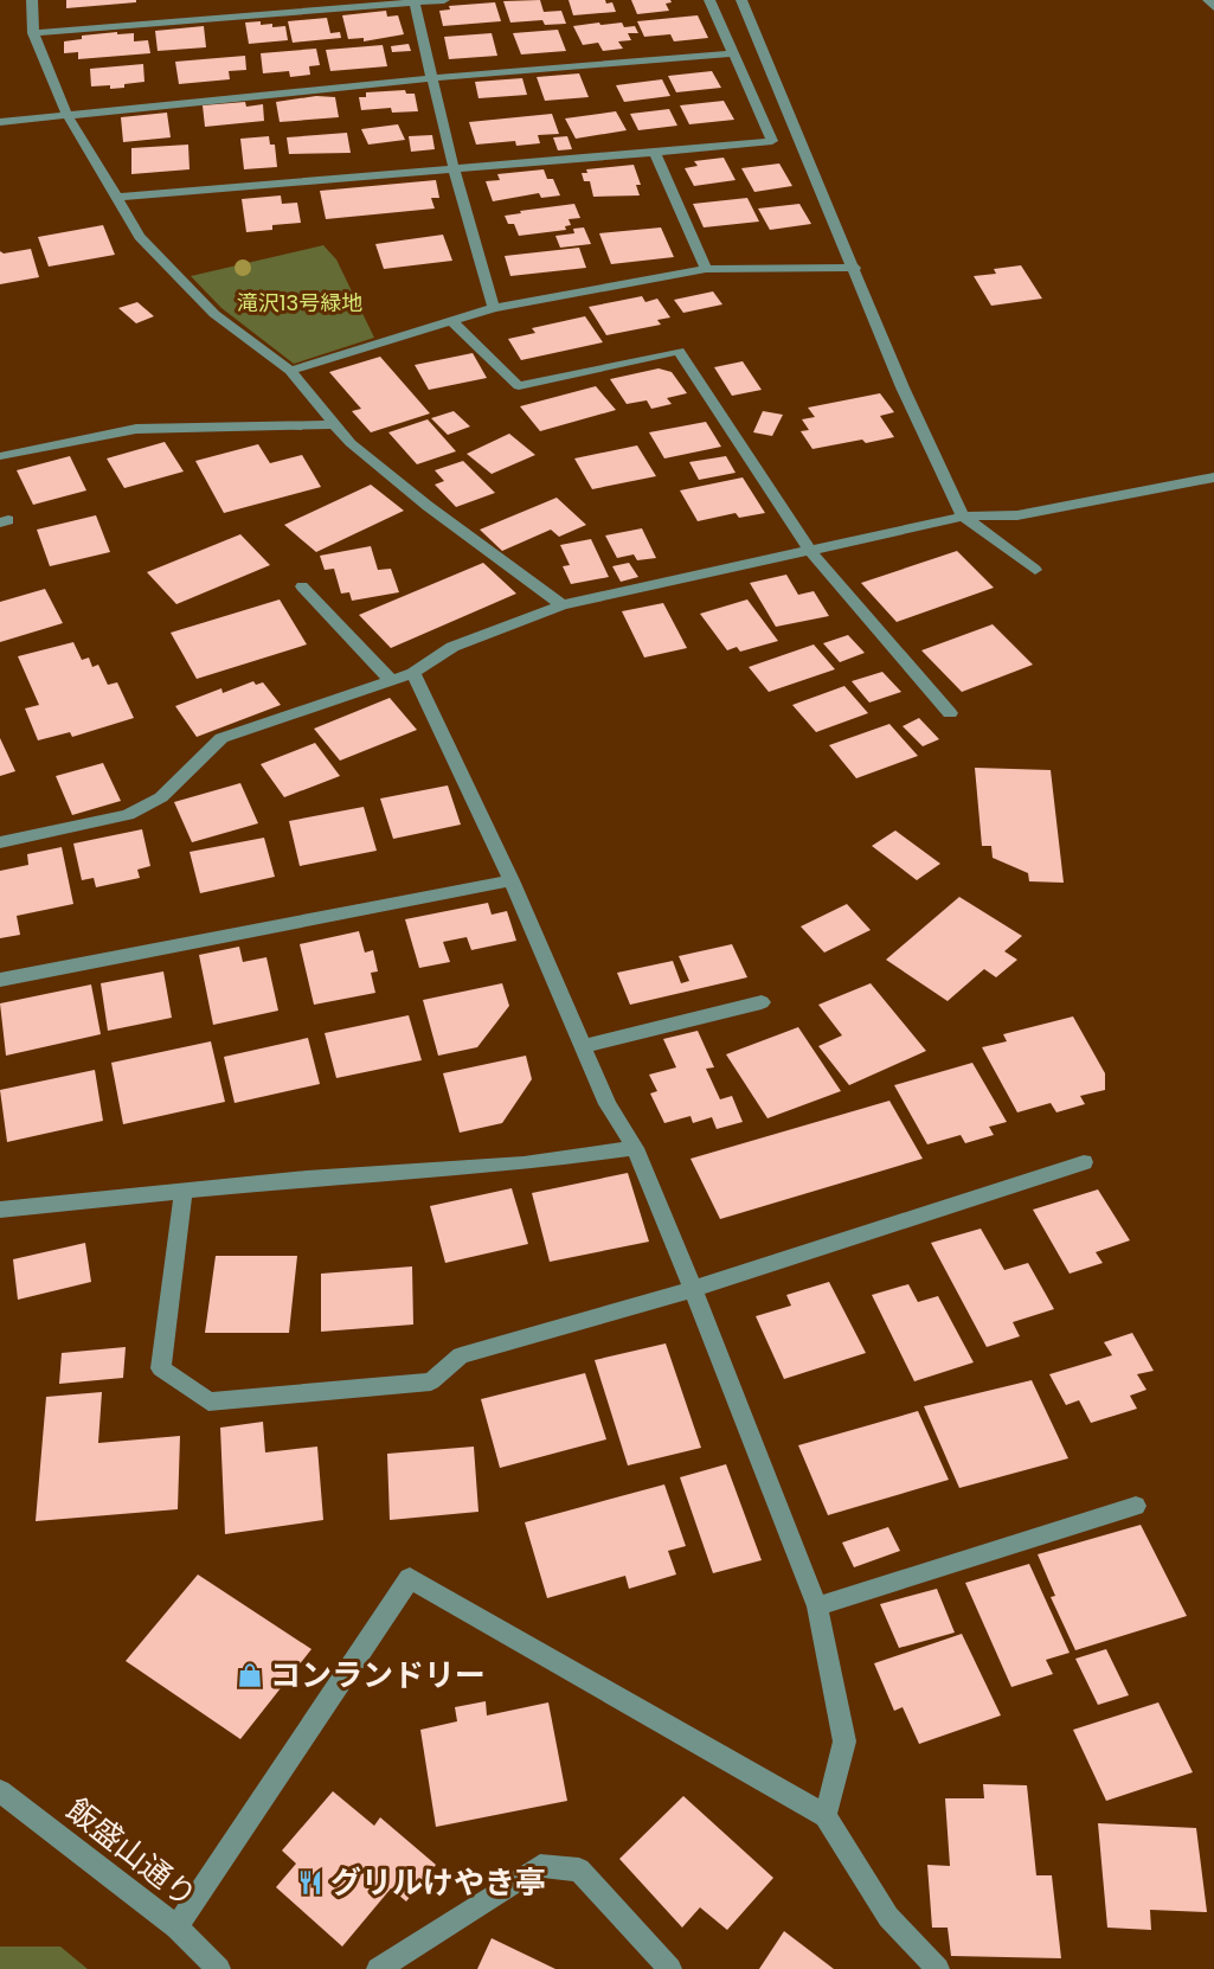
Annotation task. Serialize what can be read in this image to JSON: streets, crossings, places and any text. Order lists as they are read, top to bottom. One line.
{"streets":{"street":["飯盛山通り"]},"parks":["滝沢13号緑地"],"places":{"shop":["コンランドリー"],"restaurant":["グリルけやき亭"]}}
